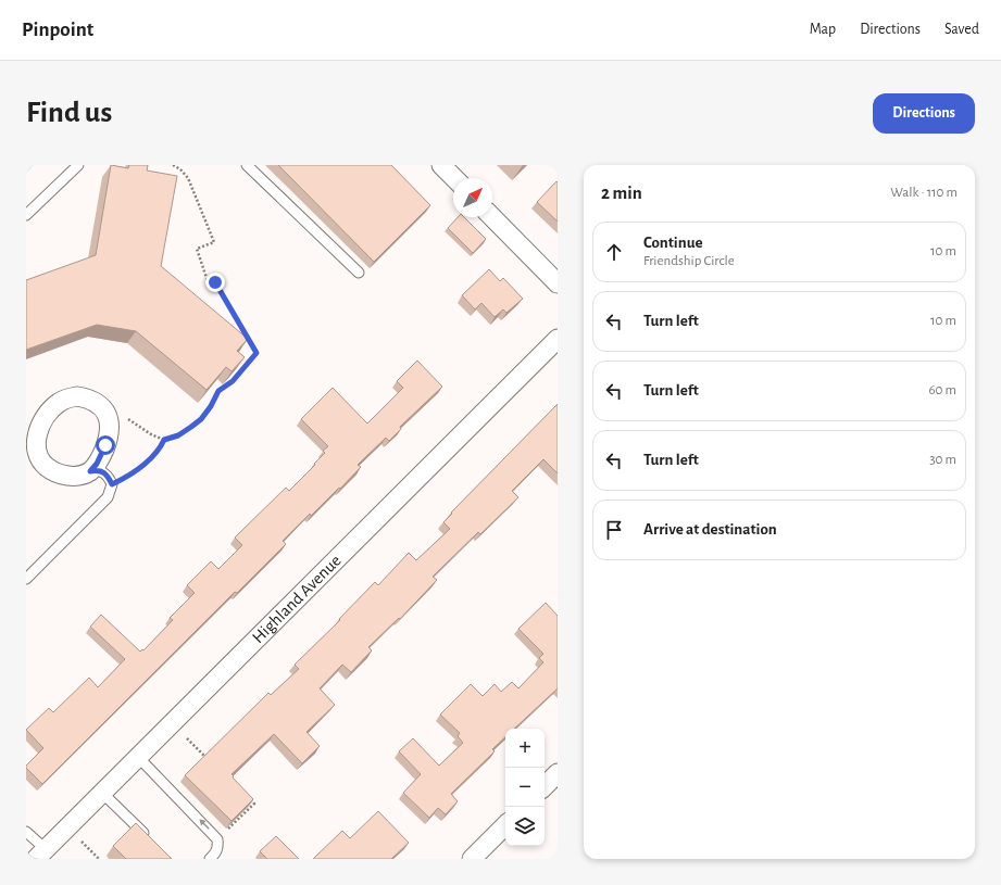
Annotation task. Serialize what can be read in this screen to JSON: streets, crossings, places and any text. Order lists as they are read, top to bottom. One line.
{"streets":{"street":["Highland Avenue"]},"north":"top right","page":{"header":"Pinpoint","nav":["Map","Directions","Saved"],"buttons":"Directions","title":"Find us","heading":["2 min","Walk · 110 m"],"list":[["Continue","Friendship Circle","10 m"],["Turn left","10 m"],["Turn left","60 m"],["Turn left","30 m"],"Arrive at destination"],"map_buttons":["+","−"]}}
